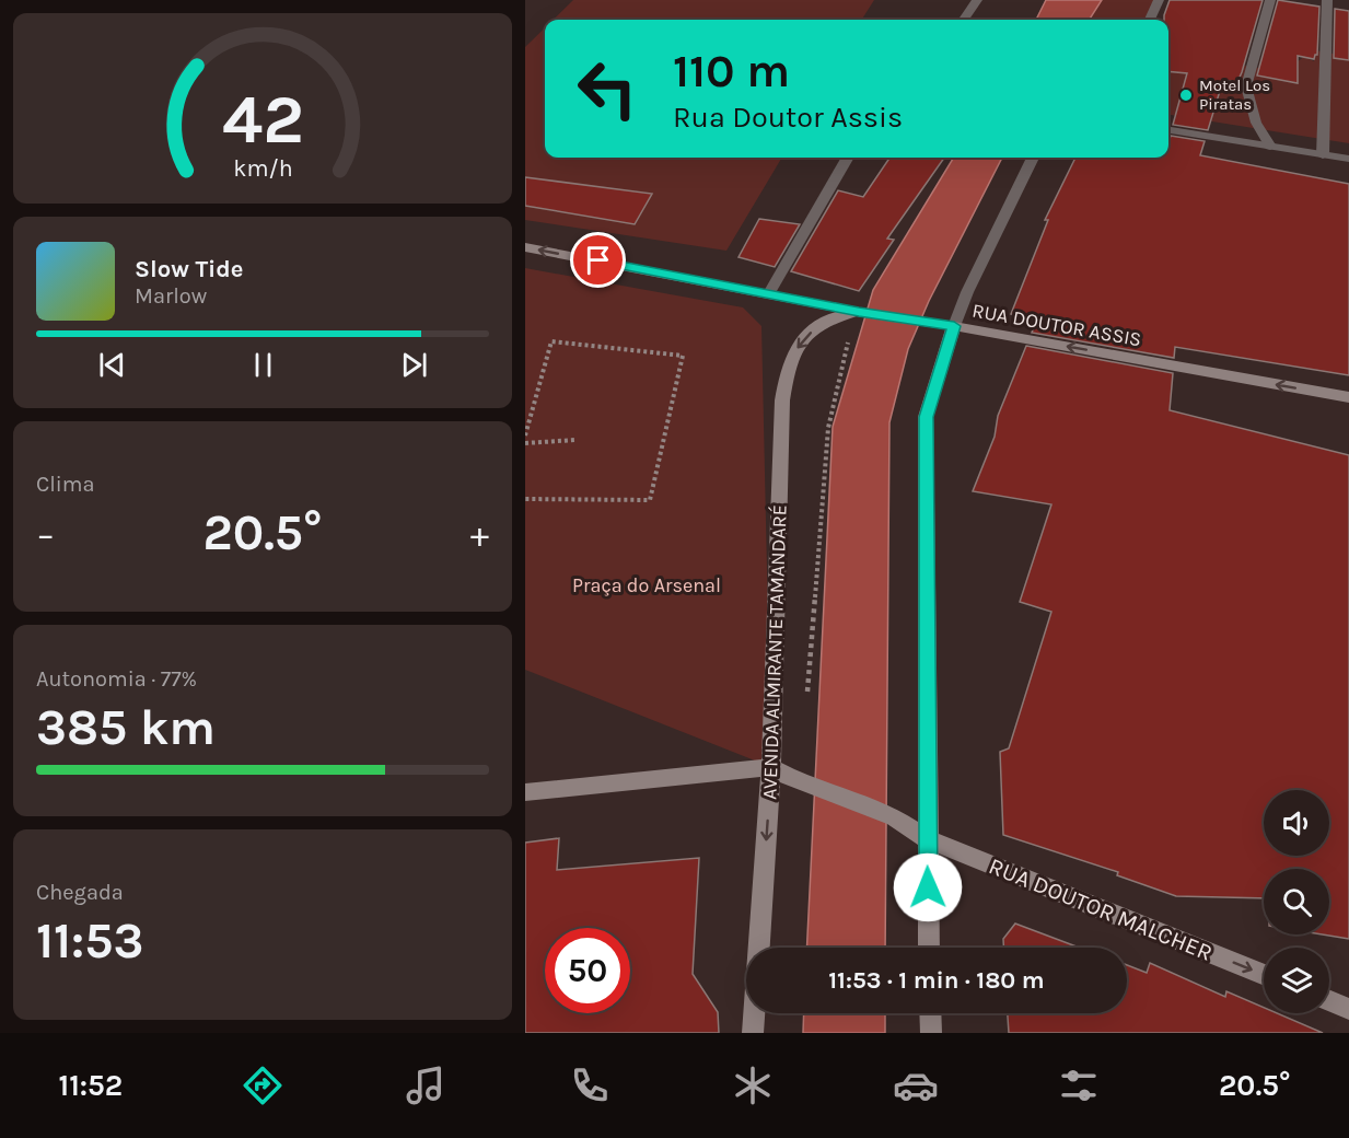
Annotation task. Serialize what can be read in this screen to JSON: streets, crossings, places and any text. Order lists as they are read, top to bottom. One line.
{"streets":{"main road":["RUA DOUTOR ASSIS","AVENIDA ALMIRANTE TAMANDARÉ","RUA DOUTOR MALCHER"]},"crossings":[["RUA DOUTOR ASSIS","AVENIDA ALMIRANTE TAMANDARÉ"],["AVENIDA ALMIRANTE TAMANDARÉ","RUA DOUTOR MALCHER"]],"one_way":["RUA DOUTOR ASSIS","AVENIDA ALMIRANTE TAMANDARÉ","RUA DOUTOR MALCHER"],"parks":["Praça do Arsenal"],"places":["Motel Los Piratas"],"page":{"turn":["110 m","Rua Doutor Assis"],"song":["Slow Tide","Marlow"],"tile":["Clima",["Autonomia · 77%","385 km"],["Chegada","11:53"]],"heat":["−","20.5°","+"],"limit":"50","trip":"11:53 · 1 min · 180 m","tabs":["11:52","20.5°"],"gauge":["42","km/h"]}}
